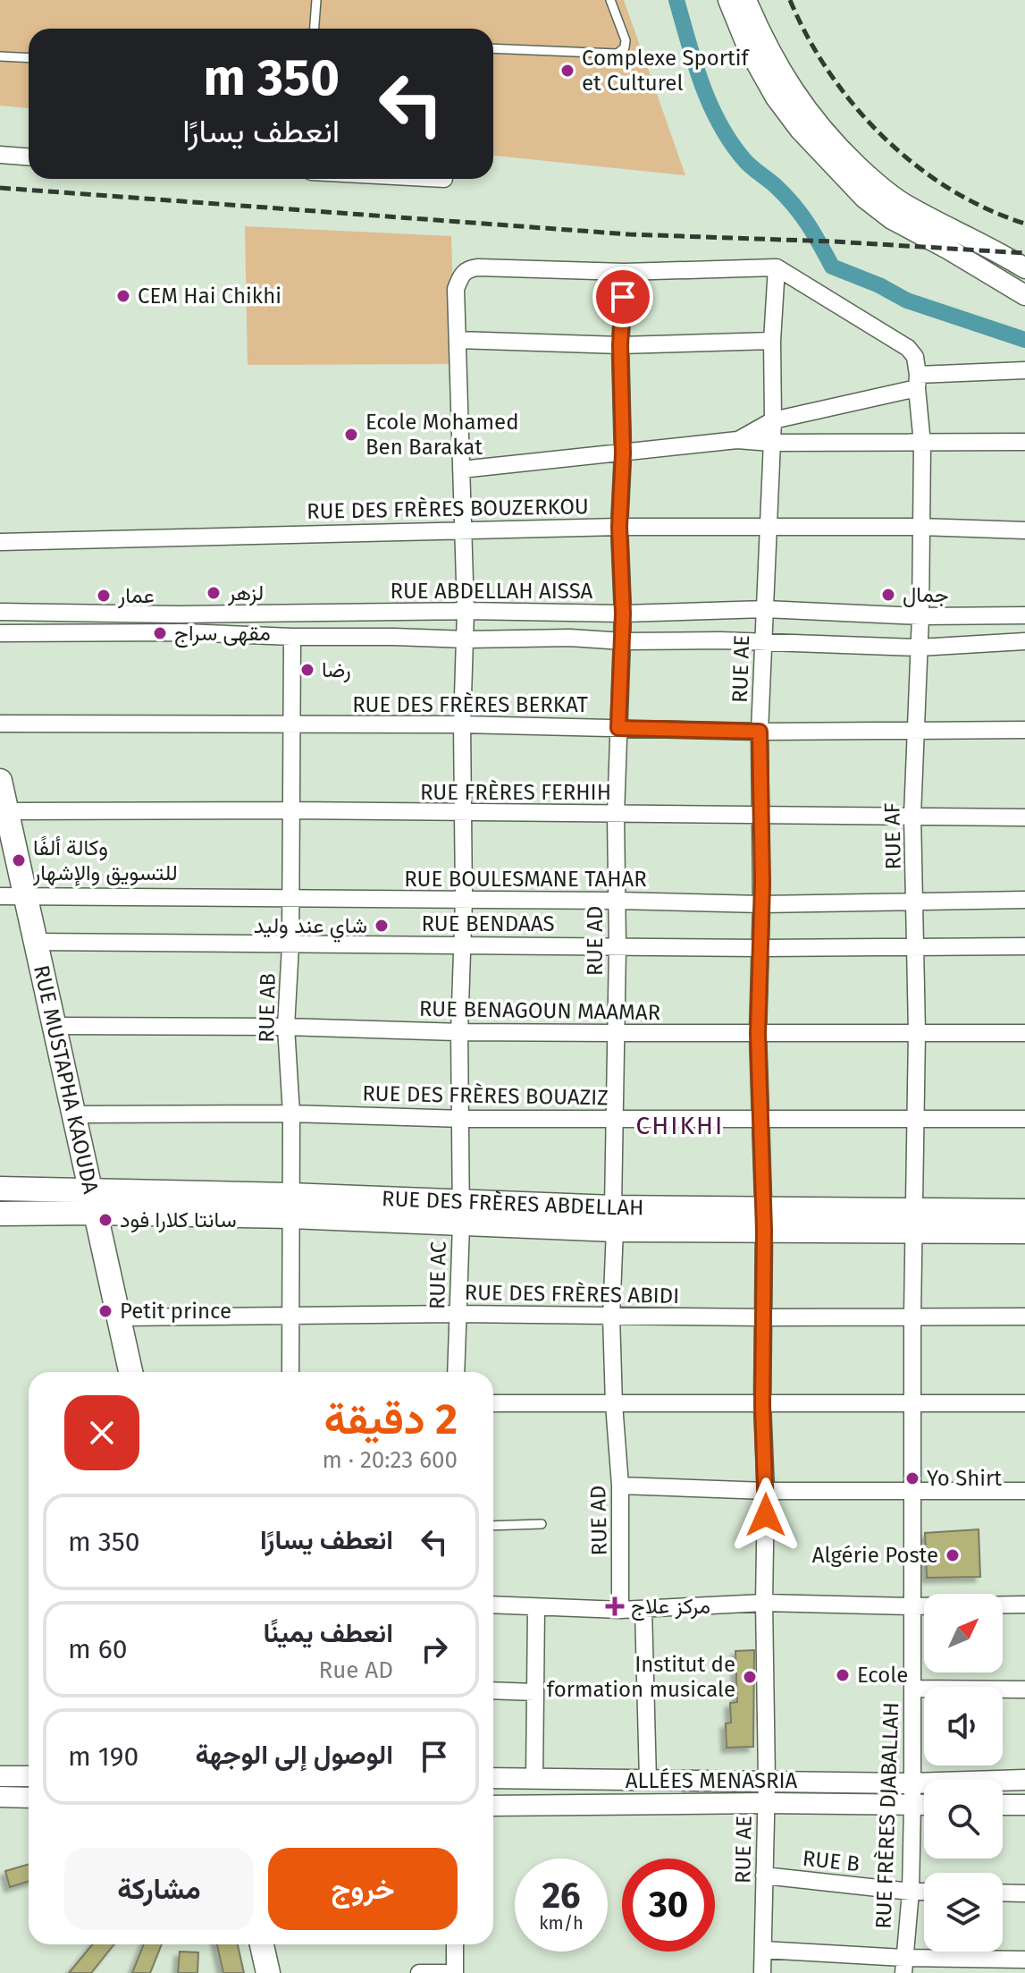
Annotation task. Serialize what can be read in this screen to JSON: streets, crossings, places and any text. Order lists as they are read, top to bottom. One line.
{"streets":{"main road":["RUE MUSTAPHA KAOUDA","RUE DES FRÈRES ABDELLAH"],"street":["RUE DES FRÈRES BOUZERKOU","RUE ABDELLAH AISSA","RUE AE","RUE DES FRÈRES BERKAT","RUE FRÈRES FERHIH","RUE AF","RUE BOULESMANE TAHAR","RUE BENDAAS","RUE AD","RUE AB","RUE BENAGOUN MAAMAR","RUE DES FRÈRES BOUAZIZ","RUE AC","RUE DES FRÈRES ABIDI","ALLÉES MENASRIA","RUE FRÈRES DJABALLAH","RUE B"]},"crossings":[["RUE DES FRÈRES BOUZERKOU","RUE AE"],["RUE DES FRÈRES BOUZERKOU","RUE AF"],["RUE DES FRÈRES BOUZERKOU","RUE AD"],["RUE DES FRÈRES BOUZERKOU","RUE AC"],["RUE ABDELLAH AISSA","RUE AE"],["RUE ABDELLAH AISSA","RUE AF"],["RUE ABDELLAH AISSA","RUE AD"],["RUE ABDELLAH AISSA","RUE AC"],["RUE AE","RUE DES FRÈRES BERKAT"],["RUE AE","RUE FRÈRES FERHIH"],["RUE AE","RUE AF"],["RUE AE","RUE BOULESMANE TAHAR"],["RUE AE","RUE BENDAAS"],["RUE AE","RUE BENAGOUN MAAMAR"],["RUE AE","RUE DES FRÈRES BOUAZIZ"],["RUE AE","RUE DES FRÈRES ABDELLAH"],["RUE AE","RUE DES FRÈRES ABIDI"],["RUE AE","ALLÉES MENASRIA"],["RUE AE","RUE B"],["RUE DES FRÈRES BERKAT","RUE AF"],["RUE DES FRÈRES BERKAT","RUE AD"],["RUE DES FRÈRES BERKAT","RUE AB"],["RUE DES FRÈRES BERKAT","RUE AC"],["RUE FRÈRES FERHIH","RUE AF"],["RUE FRÈRES FERHIH","RUE AD"],["RUE FRÈRES FERHIH","RUE AB"],["RUE FRÈRES FERHIH","RUE MUSTAPHA KAOUDA"],["RUE FRÈRES FERHIH","RUE AC"],["RUE AF","RUE BOULESMANE TAHAR"],["RUE AF","RUE BENDAAS"],["RUE AF","RUE BENAGOUN MAAMAR"],["RUE AF","RUE DES FRÈRES BOUAZIZ"],["RUE AF","RUE DES FRÈRES ABDELLAH"],["RUE AF","RUE DES FRÈRES ABIDI"],["RUE AF","RUE FRÈRES DJABALLAH"],["RUE BOULESMANE TAHAR","RUE AD"],["RUE BOULESMANE TAHAR","RUE AB"],["RUE BOULESMANE TAHAR","RUE MUSTAPHA KAOUDA"],["RUE BOULESMANE TAHAR","RUE AC"],["RUE BENDAAS","RUE AD"],["RUE BENDAAS","RUE AB"],["RUE BENDAAS","RUE MUSTAPHA KAOUDA"],["RUE BENDAAS","RUE AC"],["RUE AD","RUE BENAGOUN MAAMAR"],["RUE AD","RUE DES FRÈRES BOUAZIZ"],["RUE AD","RUE DES FRÈRES ABDELLAH"],["RUE AD","RUE AC"],["RUE AD","RUE DES FRÈRES ABIDI"],["RUE AB","RUE BENAGOUN MAAMAR"],["RUE AB","RUE DES FRÈRES BOUAZIZ"],["RUE AB","RUE DES FRÈRES ABDELLAH"],["RUE AB","RUE DES FRÈRES ABIDI"],["RUE BENAGOUN MAAMAR","RUE MUSTAPHA KAOUDA"],["RUE BENAGOUN MAAMAR","RUE AC"],["RUE MUSTAPHA KAOUDA","RUE DES FRÈRES BOUAZIZ"],["RUE MUSTAPHA KAOUDA","RUE DES FRÈRES ABDELLAH"],["RUE MUSTAPHA KAOUDA","RUE DES FRÈRES ABIDI"],["RUE DES FRÈRES BOUAZIZ","RUE AC"],["RUE DES FRÈRES ABDELLAH","RUE AC"],["RUE AC","RUE DES FRÈRES ABIDI"],["RUE DES FRÈRES ABIDI","RUE FRÈRES DJABALLAH"],["ALLÉES MENASRIA","RUE FRÈRES DJABALLAH"],["RUE FRÈRES DJABALLAH","RUE B"]],"districts":["CHIKHI"],"places":{"other":["Complexe Sportif et Culturel","CEM Hai Chikhi","Ecole Mohamed Ben Barakat","لزهر","جمال","عمار","مقهى سراج","رضا","وكالة ألفًا للتسويق والإشهار","شاي عند وليد","سانتا كلارا فود","Petit prince","Yo Shirt","Algérie Poste","Ecole","Institut de formation musicale"],"health":["مركز علاج"]},"north":"top right","page":{"turn":["350 m","انعطف يسارًا"],"heading":["2 دقيقة","600 m · 20:23"],"list":[{"name":"انعطف يسارًا","value":"350 m"},{"name":"انعطف يمينًا","note":"Rue AD","value":"60 m"},{"name":"الوصول إلى الوجهة","value":"190 m"}],"buttons":["خروج","مشاركة"],"speed":"26 km/h","limit":"30"}}
